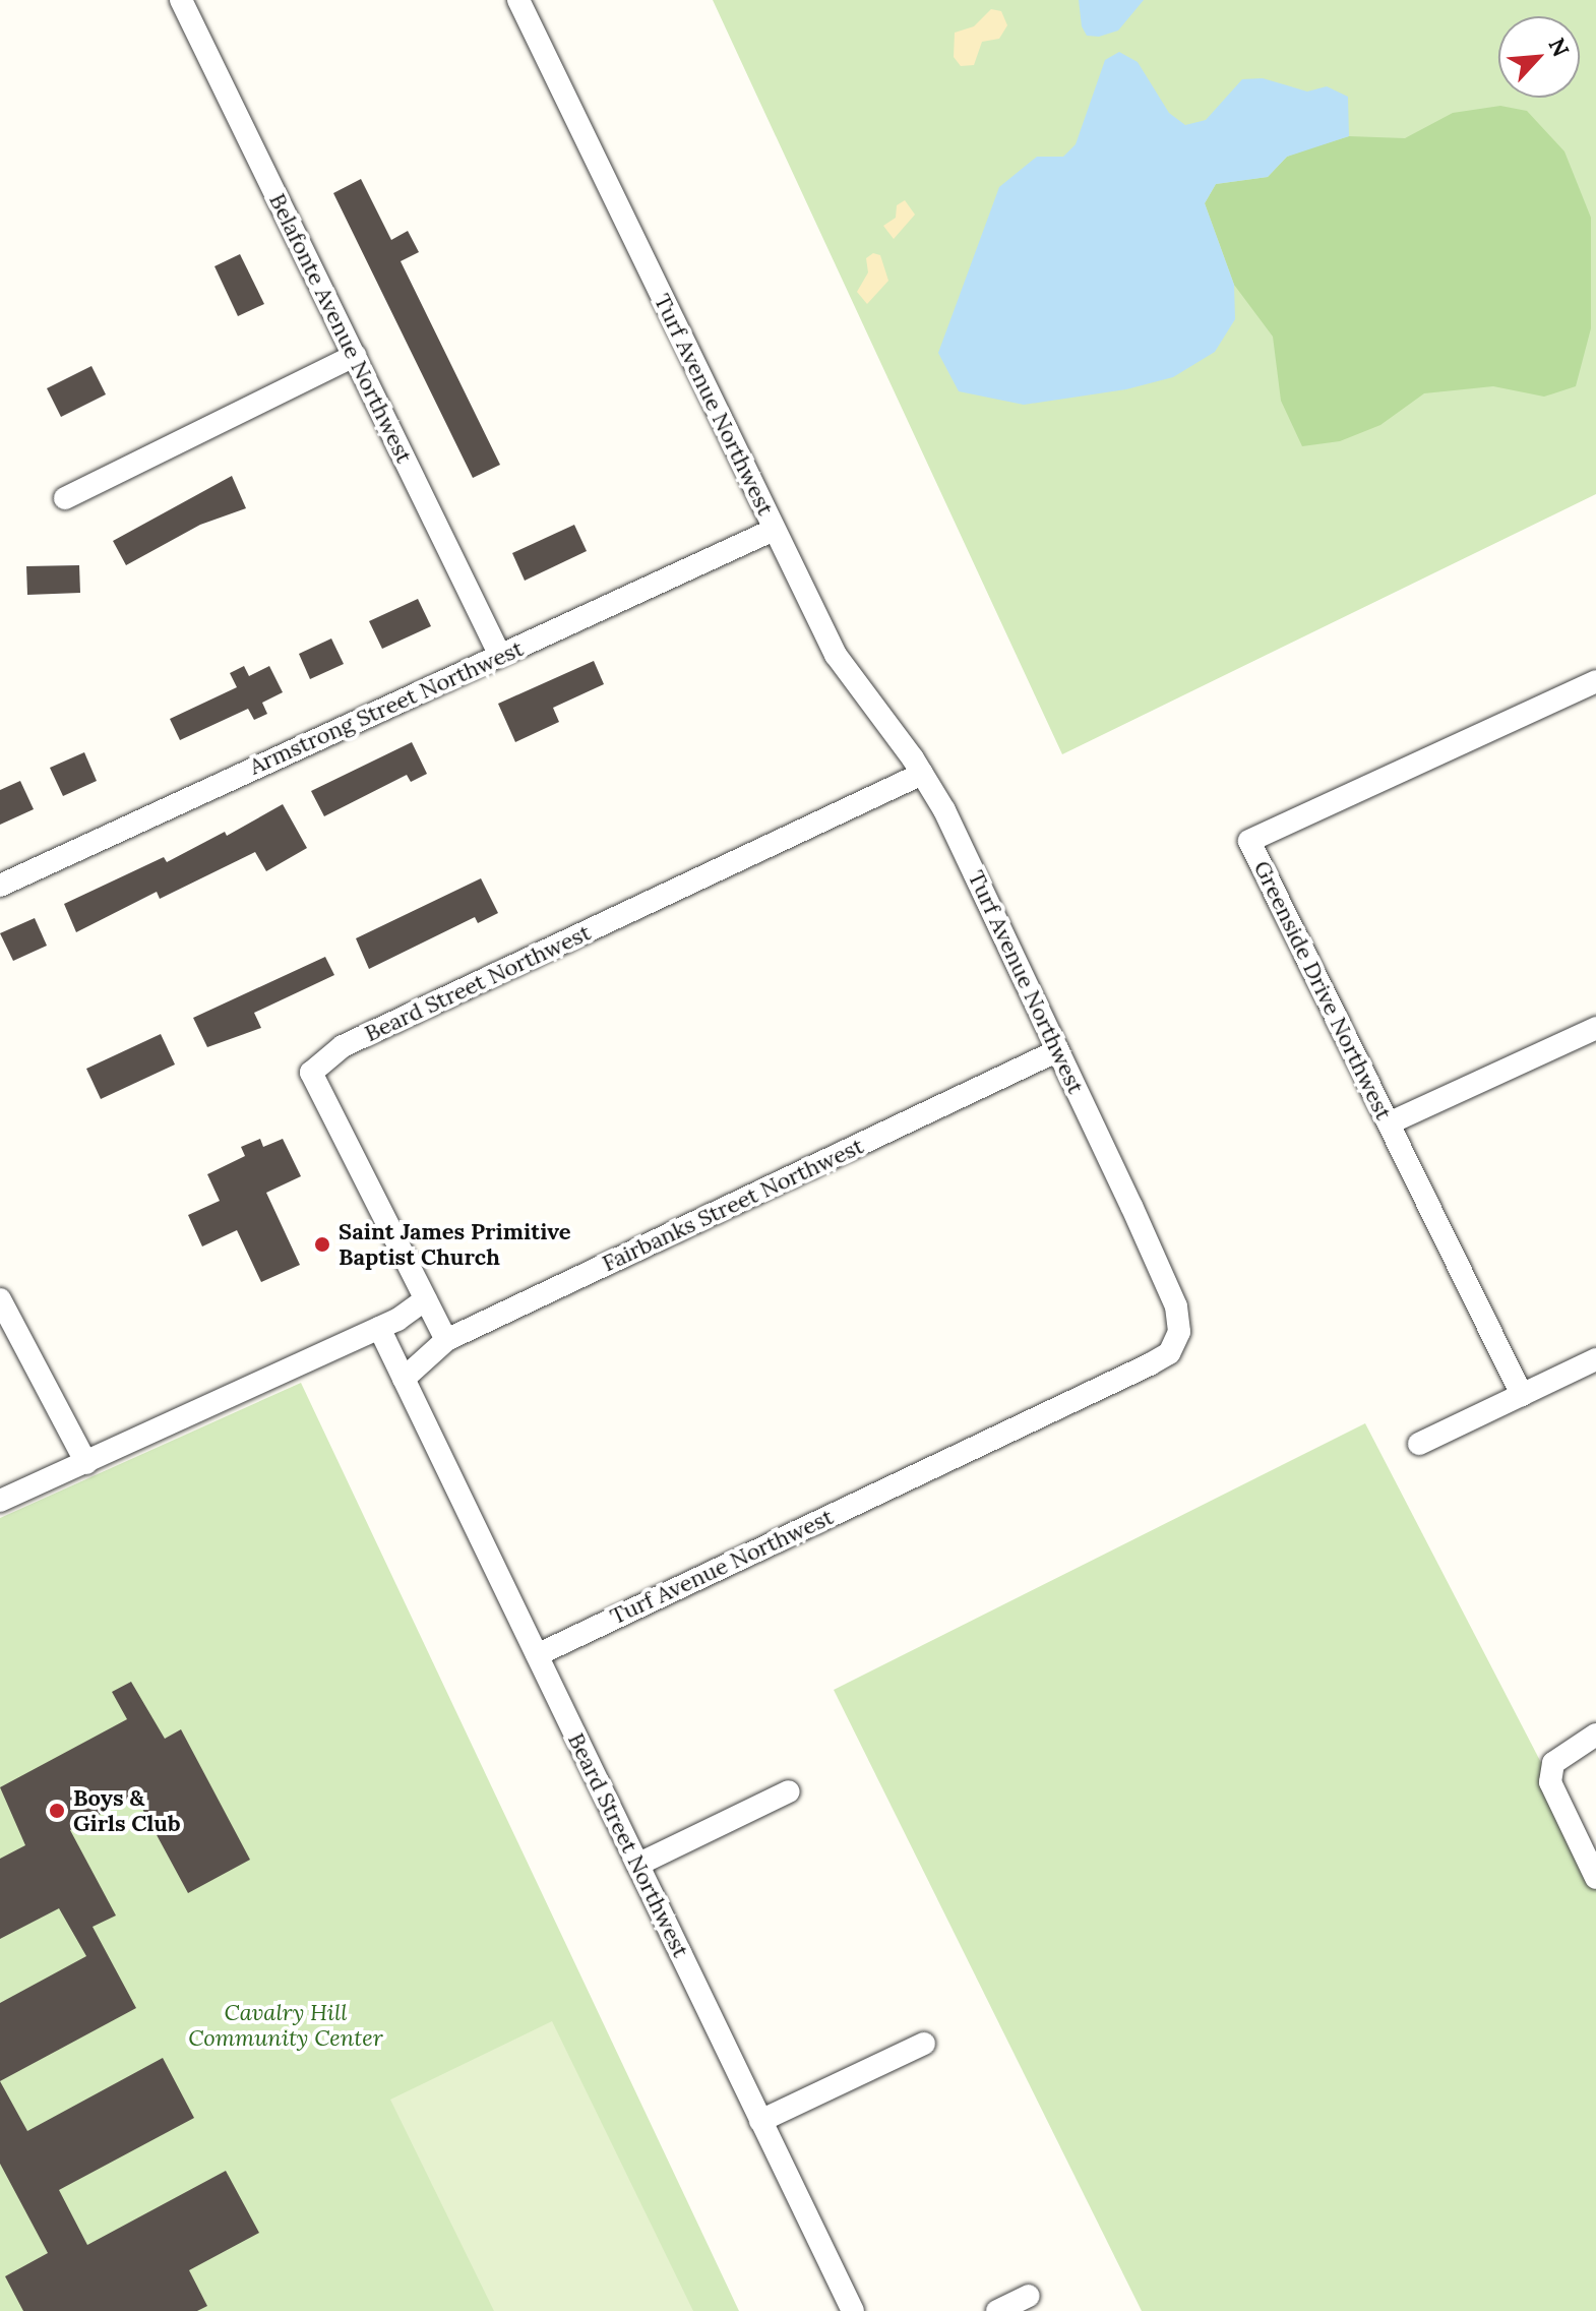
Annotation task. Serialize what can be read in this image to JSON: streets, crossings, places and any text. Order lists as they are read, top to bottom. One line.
{"streets":{"street":["Belafonte Avenue Northwest","Turf Avenue Northwest","Armstrong Street Northwest","Beard Street Northwest","Greenside Drive Northwest","Fairbanks Street Northwest"]},"crossings":[["Belafonte Avenue Northwest","Armstrong Street Northwest"],["Turf Avenue Northwest","Armstrong Street Northwest"],["Turf Avenue Northwest","Beard Street Northwest"],["Turf Avenue Northwest","Fairbanks Street Northwest"],["Beard Street Northwest","Fairbanks Street Northwest"]],"parks":["Cavalry Hill Community Center"],"places":["Saint James Primitive Baptist Church","Boys & Girls Club"],"north":"top right"}
